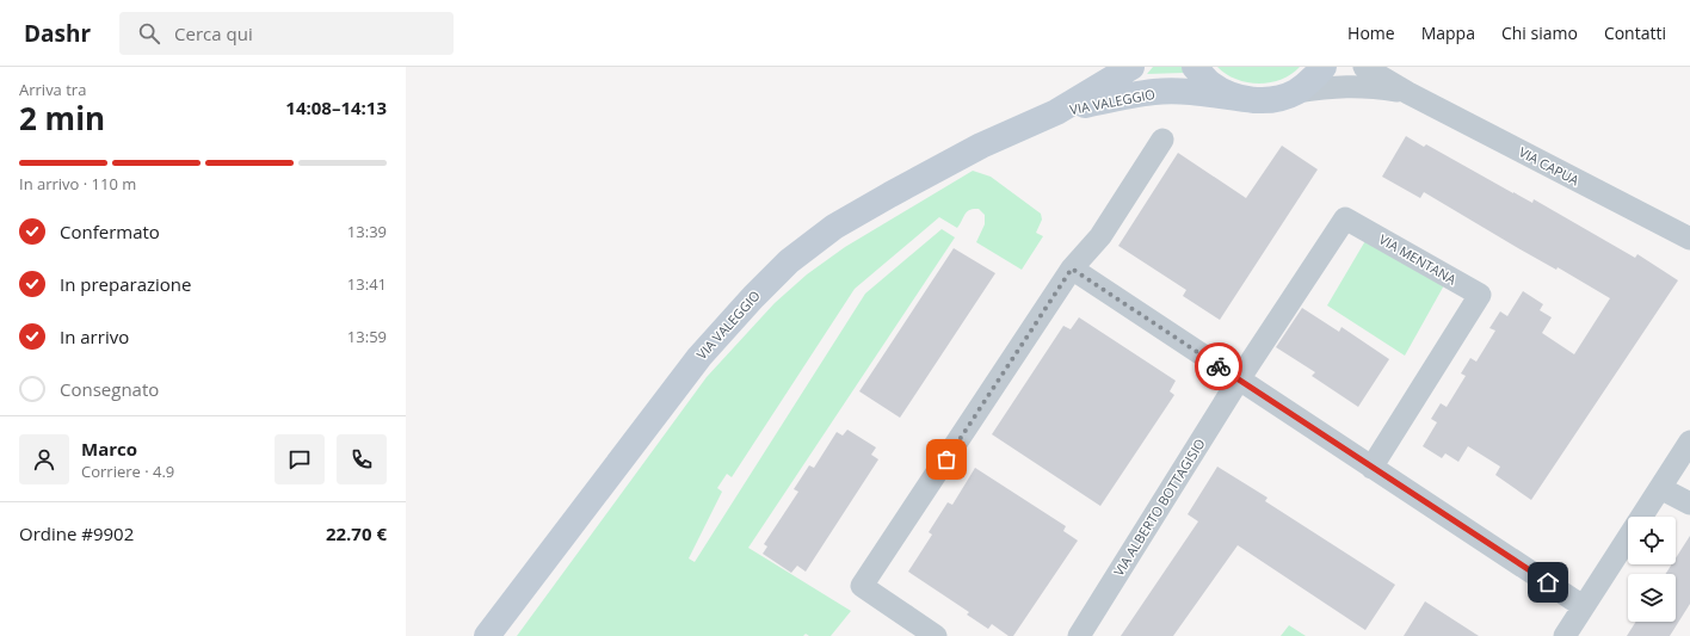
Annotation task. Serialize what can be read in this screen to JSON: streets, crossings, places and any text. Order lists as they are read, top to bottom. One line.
{"streets":{"main road":["VIA VALEGGIO"],"street":["VIA CAPUA","VIA MENTANA","VIA ALBERTO BOTTAGISIO"]},"crossings":[["VIA MENTANA","VIA ALBERTO BOTTAGISIO"]],"page":{"header":"Dashr","search":"Cerca qui","nav":["Home","Mappa","Chi siamo","Contatti"],"heading":["2 min","Arriva tra","14:08–14:13"],"panel":["Marco","Corriere · 4.9","Ordine #9902","22.70 €"],"bar":"In arrivo · 110 m","list":[["Confermato","13:39"],["In preparazione","13:41"],["In arrivo","13:59"],"Consegnato"]}}
